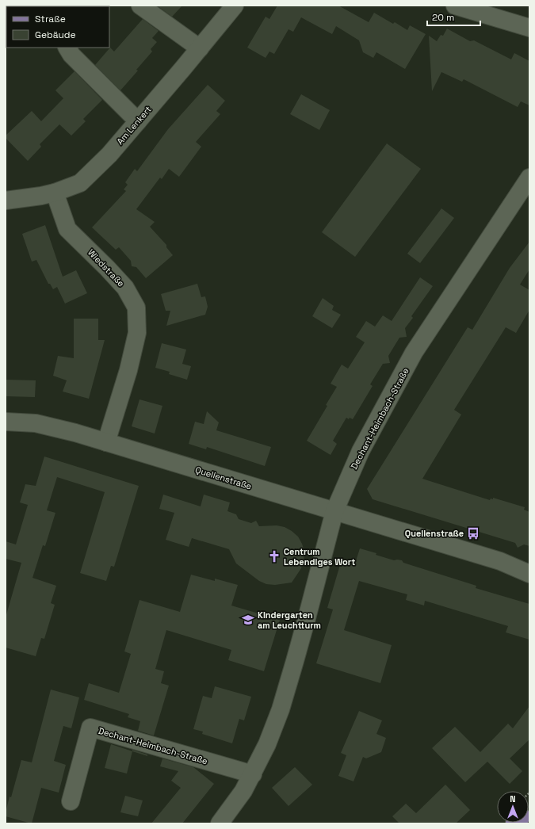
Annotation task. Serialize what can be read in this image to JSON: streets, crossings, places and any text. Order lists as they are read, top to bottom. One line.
{"streets":{"street":["Am Lenkert","Wiedstraße","Dechant-Heimbach-Straße","Quellenstraße"]},"crossings":[["Am Lenkert","Wiedstraße"],["Wiedstraße","Quellenstraße"],["Dechant-Heimbach-Straße","Quellenstraße"]],"places":{"bus stop":["Quellenstraße"],"church":["Centrum Lebendiges Wort"],"school or university":["Kindergarten am Leuchtturm"]},"legend":["Straße","Gebäude"],"scale_bar":"20 m","north":"top"}
